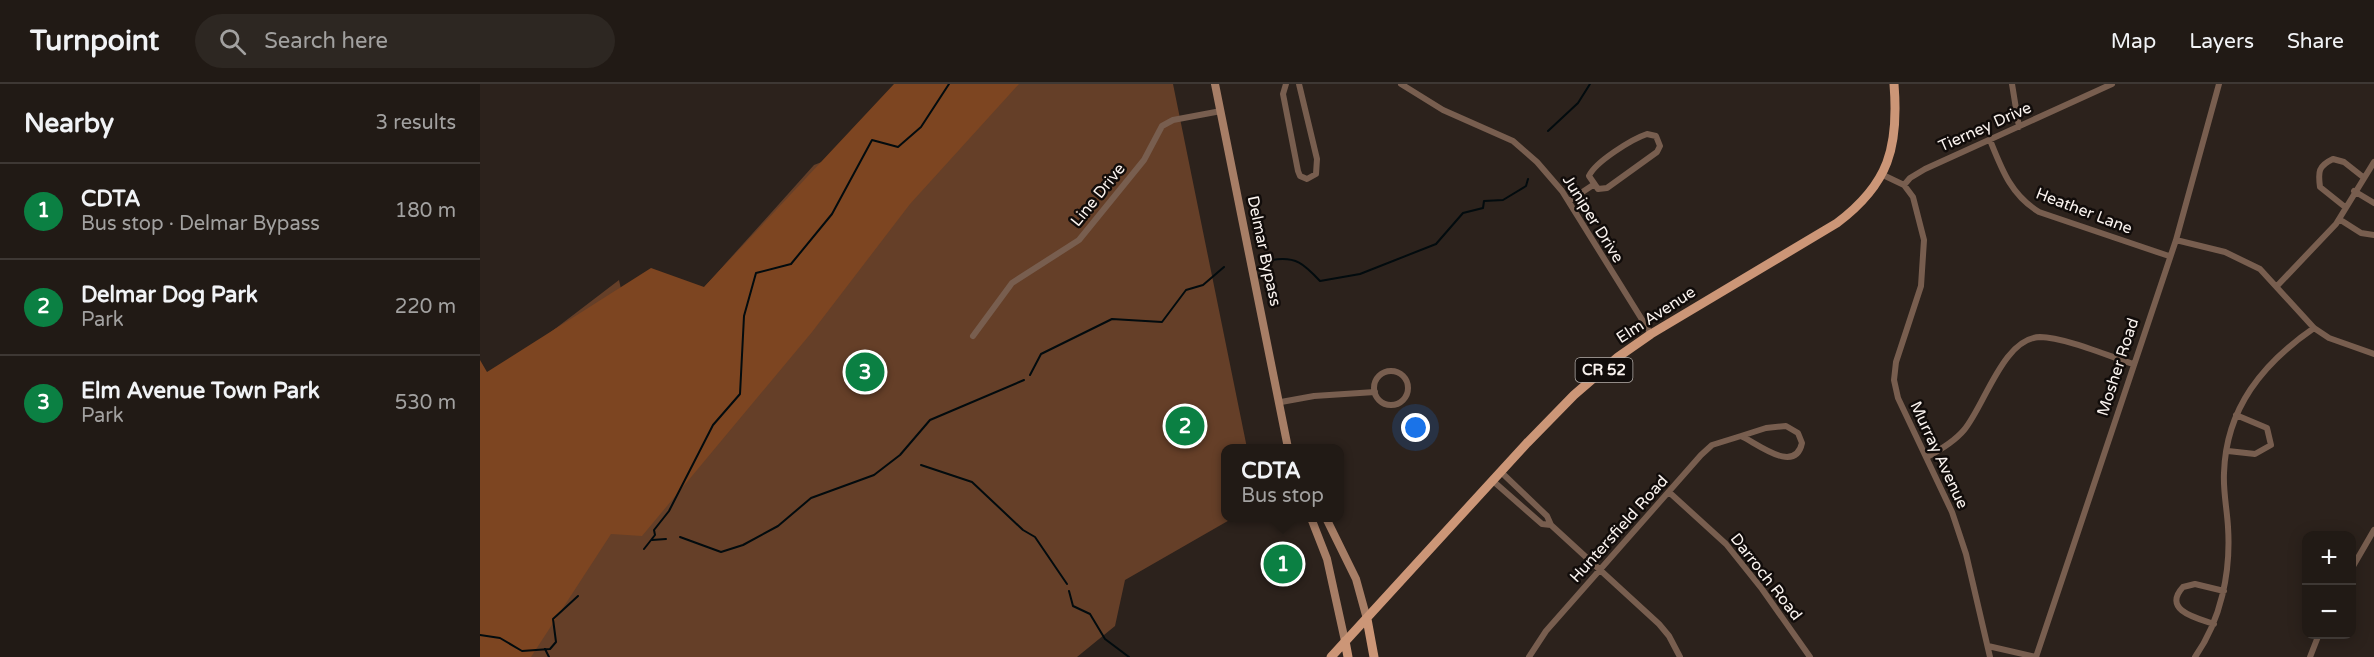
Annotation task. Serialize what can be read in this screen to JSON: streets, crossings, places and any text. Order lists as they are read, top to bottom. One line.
{"streets":{"main road":["Elm Avenue","CR 52"],"street":["Tierney Drive","Line Drive","Heather Lane","Juniper Drive","Delmar Bypass","Mosher Road","Murray Avenue","Huntersfield Road","Darroch Road"]},"crossings":[["Tierney Drive","Heather Lane"],["Tierney Drive","Murray Avenue"],["Line Drive","Delmar Bypass"],["Heather Lane","Mosher Road"],["Juniper Drive","Elm Avenue"],["Huntersfield Road","Darroch Road"]],"page":{"header":"Turnpoint","search":"Search here","nav":["Map","Layers","Share"],"heading":["Nearby","3 results"],"list":[{"mark":"1","name":"CDTA","note":"Bus stop · Delmar Bypass","value":"180 m"},{"mark":"2","name":"Delmar Dog Park","note":"Park","value":"220 m"},{"mark":"3","name":"Elm Avenue Town Park","note":"Park","value":"530 m"}],"pins":["3","2","1"],"popup":["CDTA","Bus stop"],"map_buttons":["+","−"]}}
